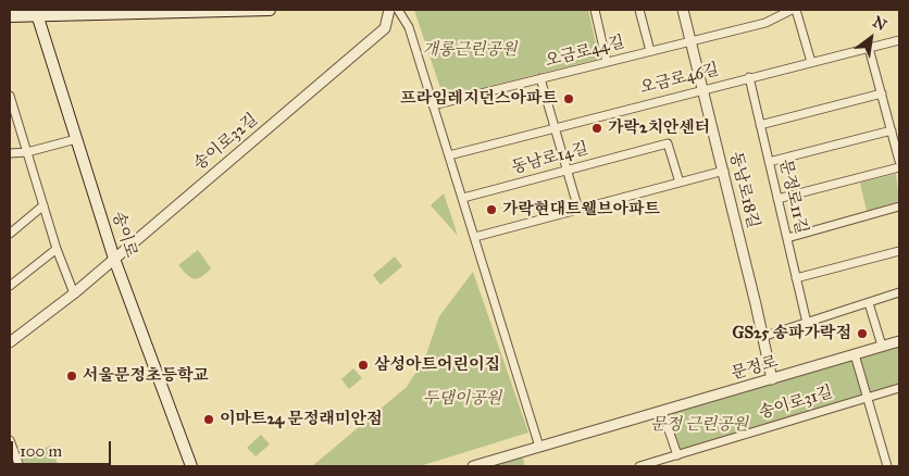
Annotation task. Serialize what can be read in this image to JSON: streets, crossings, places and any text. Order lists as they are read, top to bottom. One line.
{"streets":{"main road":["송이로"],"street":["오금로44길","오금로46길","송이로32길","동남로14길","동남로18길","문정로11길","문정로","송이로31길"]},"crossings":[["오금로44길","동남로18길"],["오금로46길","동남로18길"],["오금로46길","문정로11길"],["송이로32길","송이로"],["동남로18길","문정로"]],"parks":["개롱근린공원","두댐이공원","문정 근린공원"],"places":["프라임레지던스아파트","가락2치안센터","가락현대트웰브아파트","GS25 송파가락점","삼성아트어린이집","서울문정초등학교","이마트24 문정래미안점"],"scale_bar":"100 m","north":"top right"}
